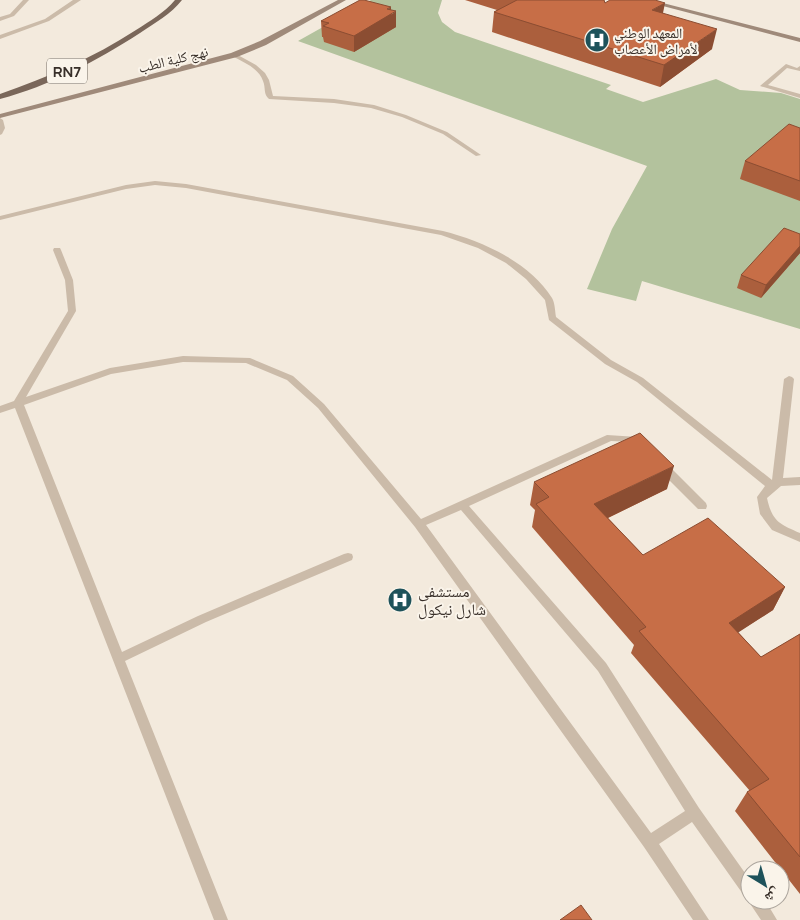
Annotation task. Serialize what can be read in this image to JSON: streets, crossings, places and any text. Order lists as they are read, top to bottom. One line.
{"streets":{"main road":["RN7"],"street":["نهج كلية الطب"]},"places":{"hospital":["المعهد الوطني لأمراض الأعصاب","مستشفى شارل نيكول"]},"north":"bottom right"}
